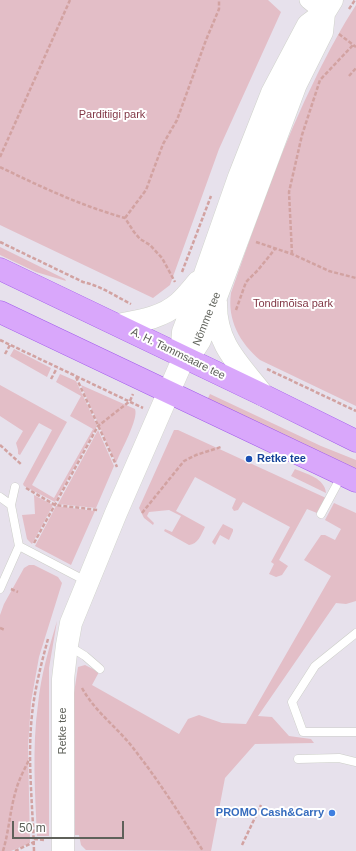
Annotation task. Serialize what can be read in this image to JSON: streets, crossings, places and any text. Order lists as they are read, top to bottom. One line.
{"streets":{"main road":["A. H. Tammsaare tee"],"street":["Nõmme tee","Retke tee"]},"crossings":[["Nõmme tee","A. H. Tammsaare tee"],["Nõmme tee","Retke tee"],["A. H. Tammsaare tee","Retke tee"]],"parks":["Parditiigi park","Tondimõisa park"],"places":["Retke tee","PROMO Cash&Carry"],"scale_bar":"50 m"}
